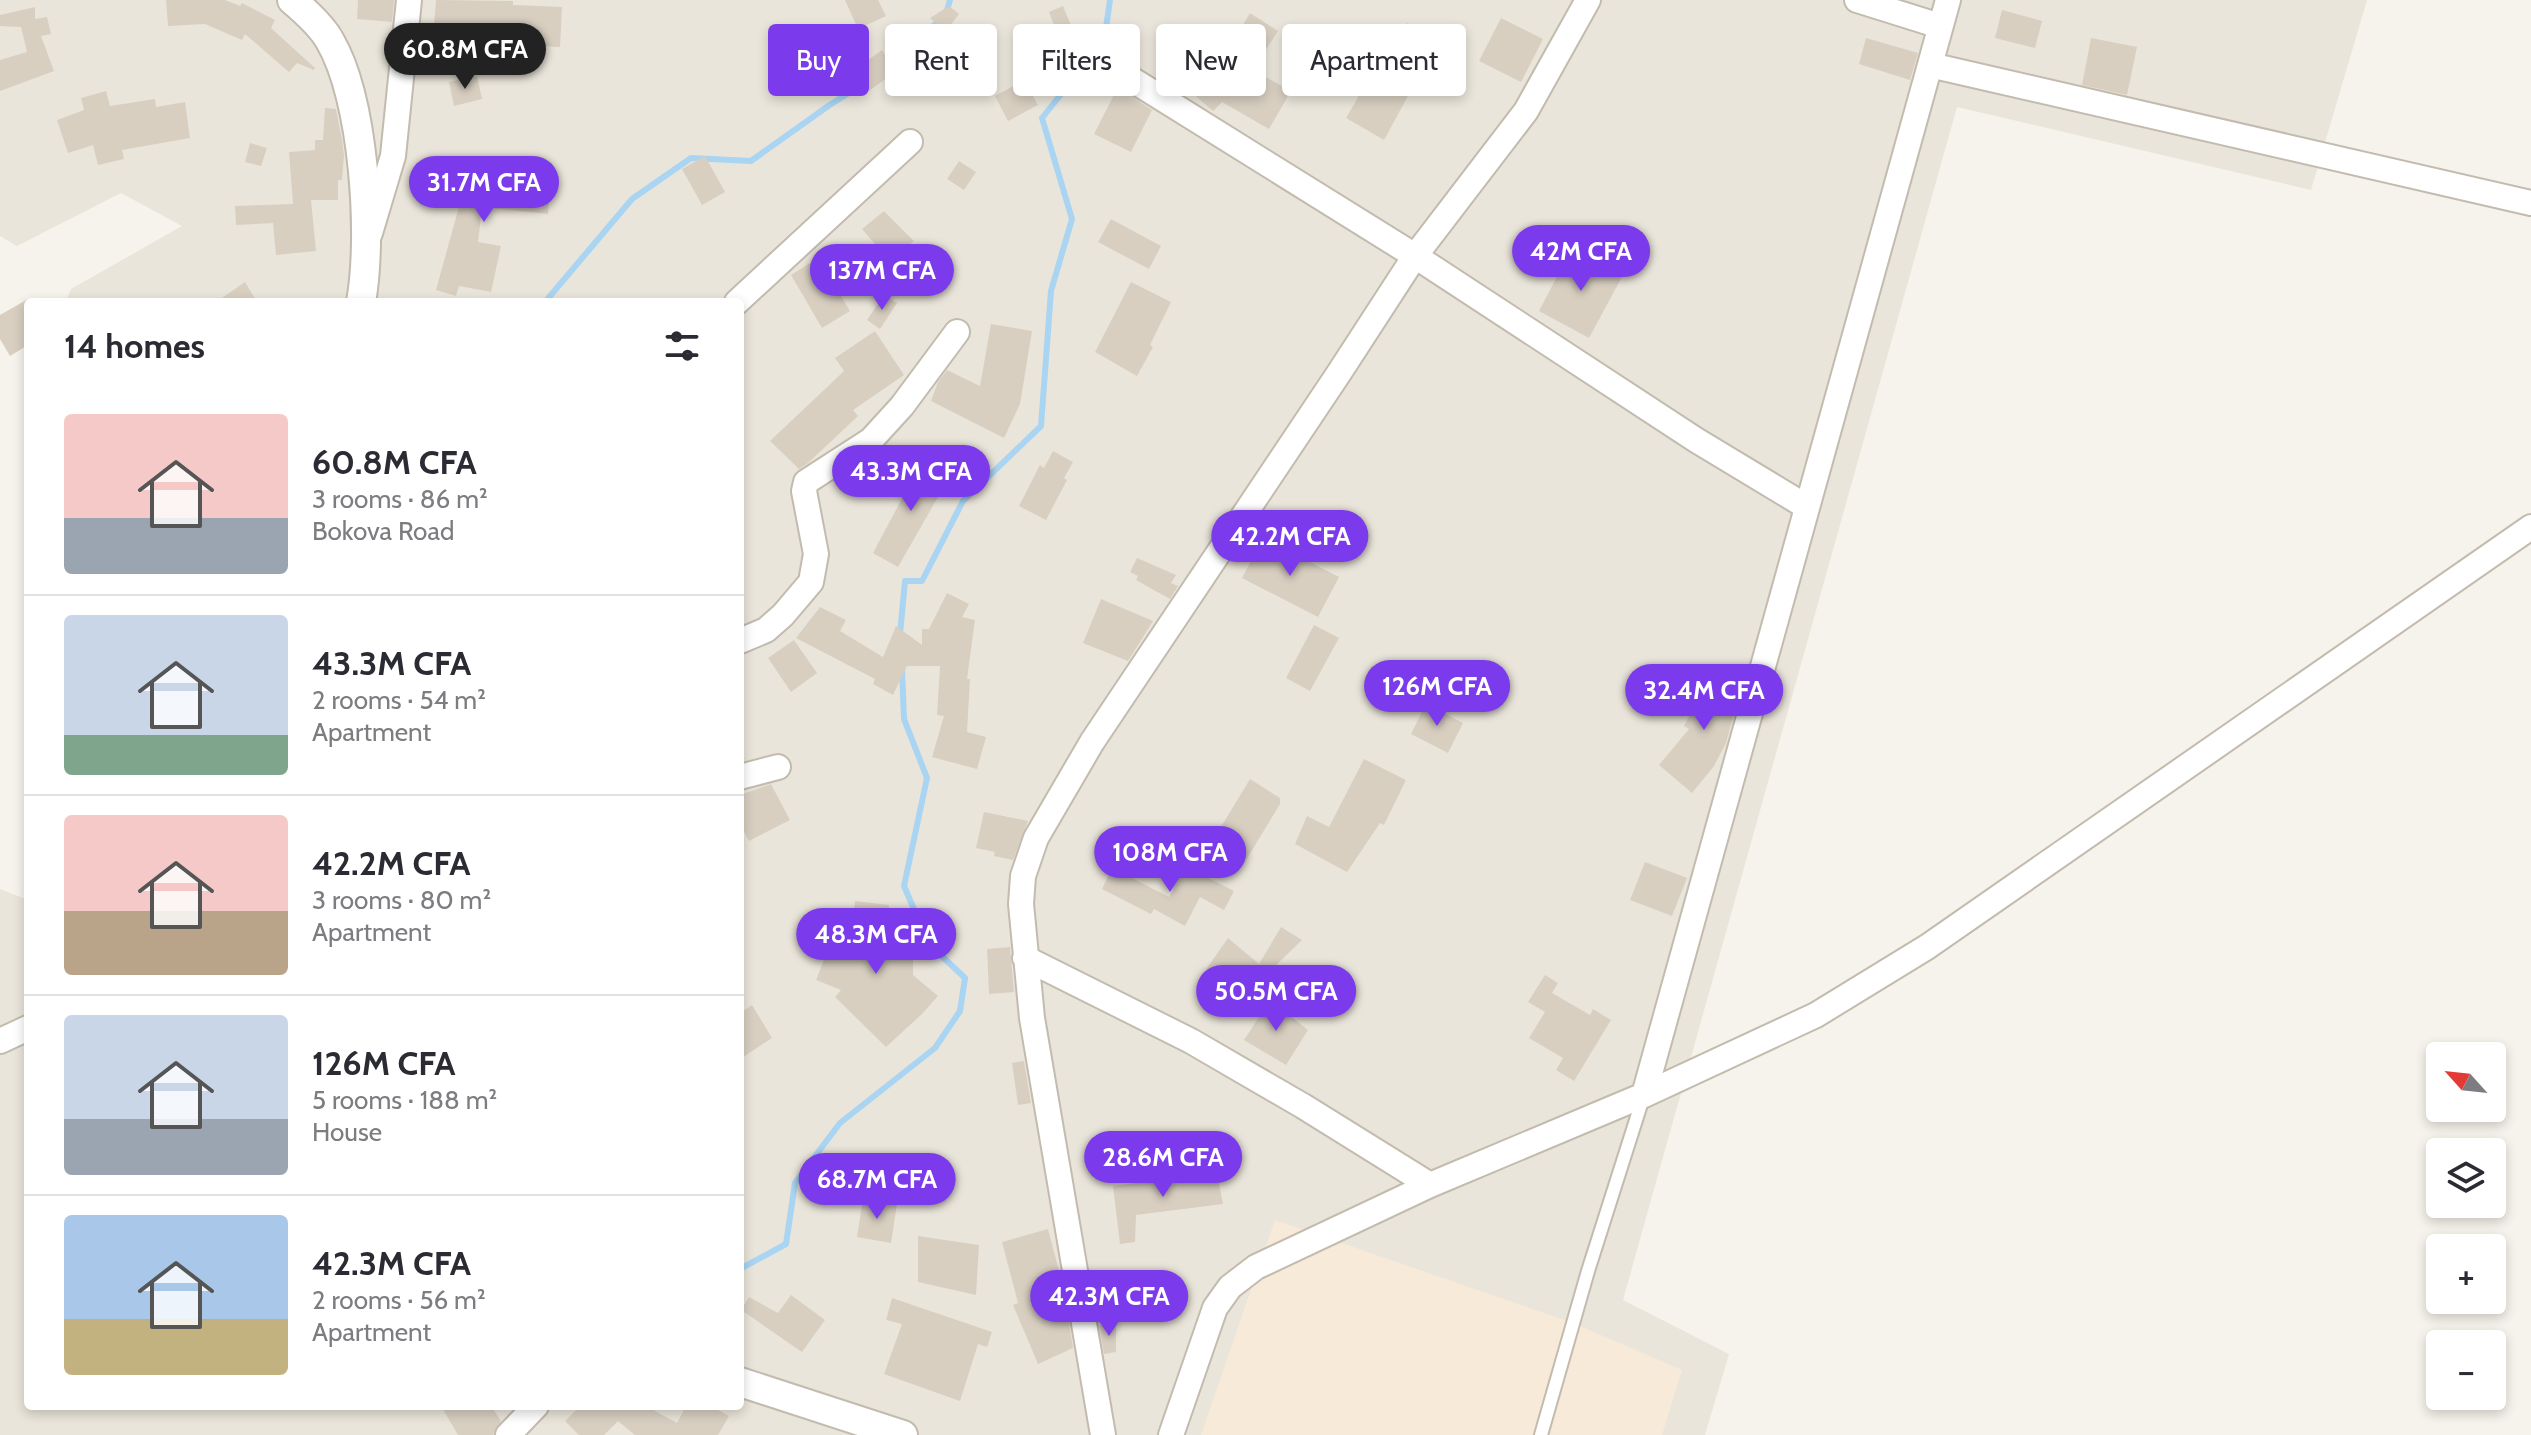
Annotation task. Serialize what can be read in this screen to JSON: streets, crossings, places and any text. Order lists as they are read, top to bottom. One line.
{"north":"top left","page":{"price":["60.8M CFA","31.7M CFA","42M CFA","137M CFA","43.3M CFA","42.2M CFA","126M CFA","32.4M CFA","108M CFA","48.3M CFA","50.5M CFA","28.6M CFA","68.7M CFA","42.3M CFA"],"chip":["Buy","Rent","Filters","New","Apartment"],"heading":"14 homes","list":[{"name":"60.8M CFA","note":"3 rooms · 86 m² · Bokova Road"},{"name":"43.3M CFA","note":"2 rooms · 54 m² · Apartment"},{"name":"42.2M CFA","note":"3 rooms · 80 m² · Apartment"},{"name":"126M CFA","note":"5 rooms · 188 m² · House"},{"name":"42.3M CFA","note":"2 rooms · 56 m² · Apartment"}],"map_buttons":["+","−"]}}
